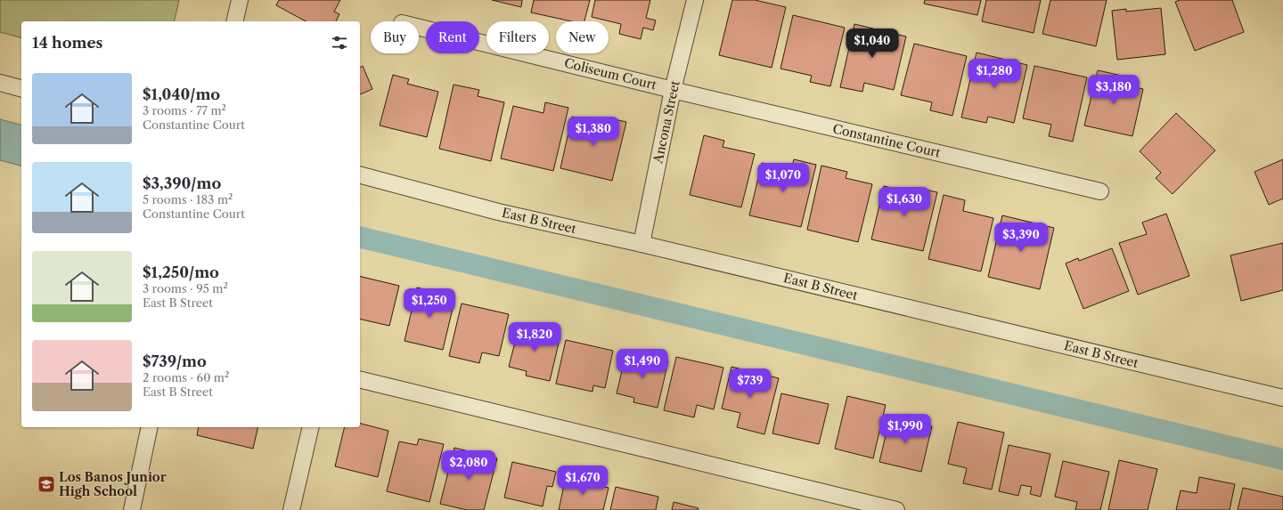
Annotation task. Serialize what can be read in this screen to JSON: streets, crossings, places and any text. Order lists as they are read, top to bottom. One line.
{"streets":{"street":["Coliseum Court","Ancona Street","Constantine Court","East B Street"]},"crossings":[["Coliseum Court","Ancona Street"],["Coliseum Court","Constantine Court"],["Ancona Street","Constantine Court"],["Ancona Street","East B Street"]],"places":{"school or university":["Los Banos Junior High School"]},"page":{"chip":["Buy","Rent","Filters","New"],"heading":"14 homes","price":["$1,040","$1,280","$3,180","$1,380","$1,070","$1,630","$3,390","$1,250","$1,820","$1,490","$739","$1,990","$2,080","$1,670"],"list":[{"name":"$1,040/mo","note":"3 rooms · 77 m² · Constantine Court"},{"name":"$3,390/mo","note":"5 rooms · 183 m² · Constantine Court"},{"name":"$1,250/mo","note":"3 rooms · 95 m² · East B Street"},{"name":"$739/mo","note":"2 rooms · 60 m² · East B Street"}]}}
